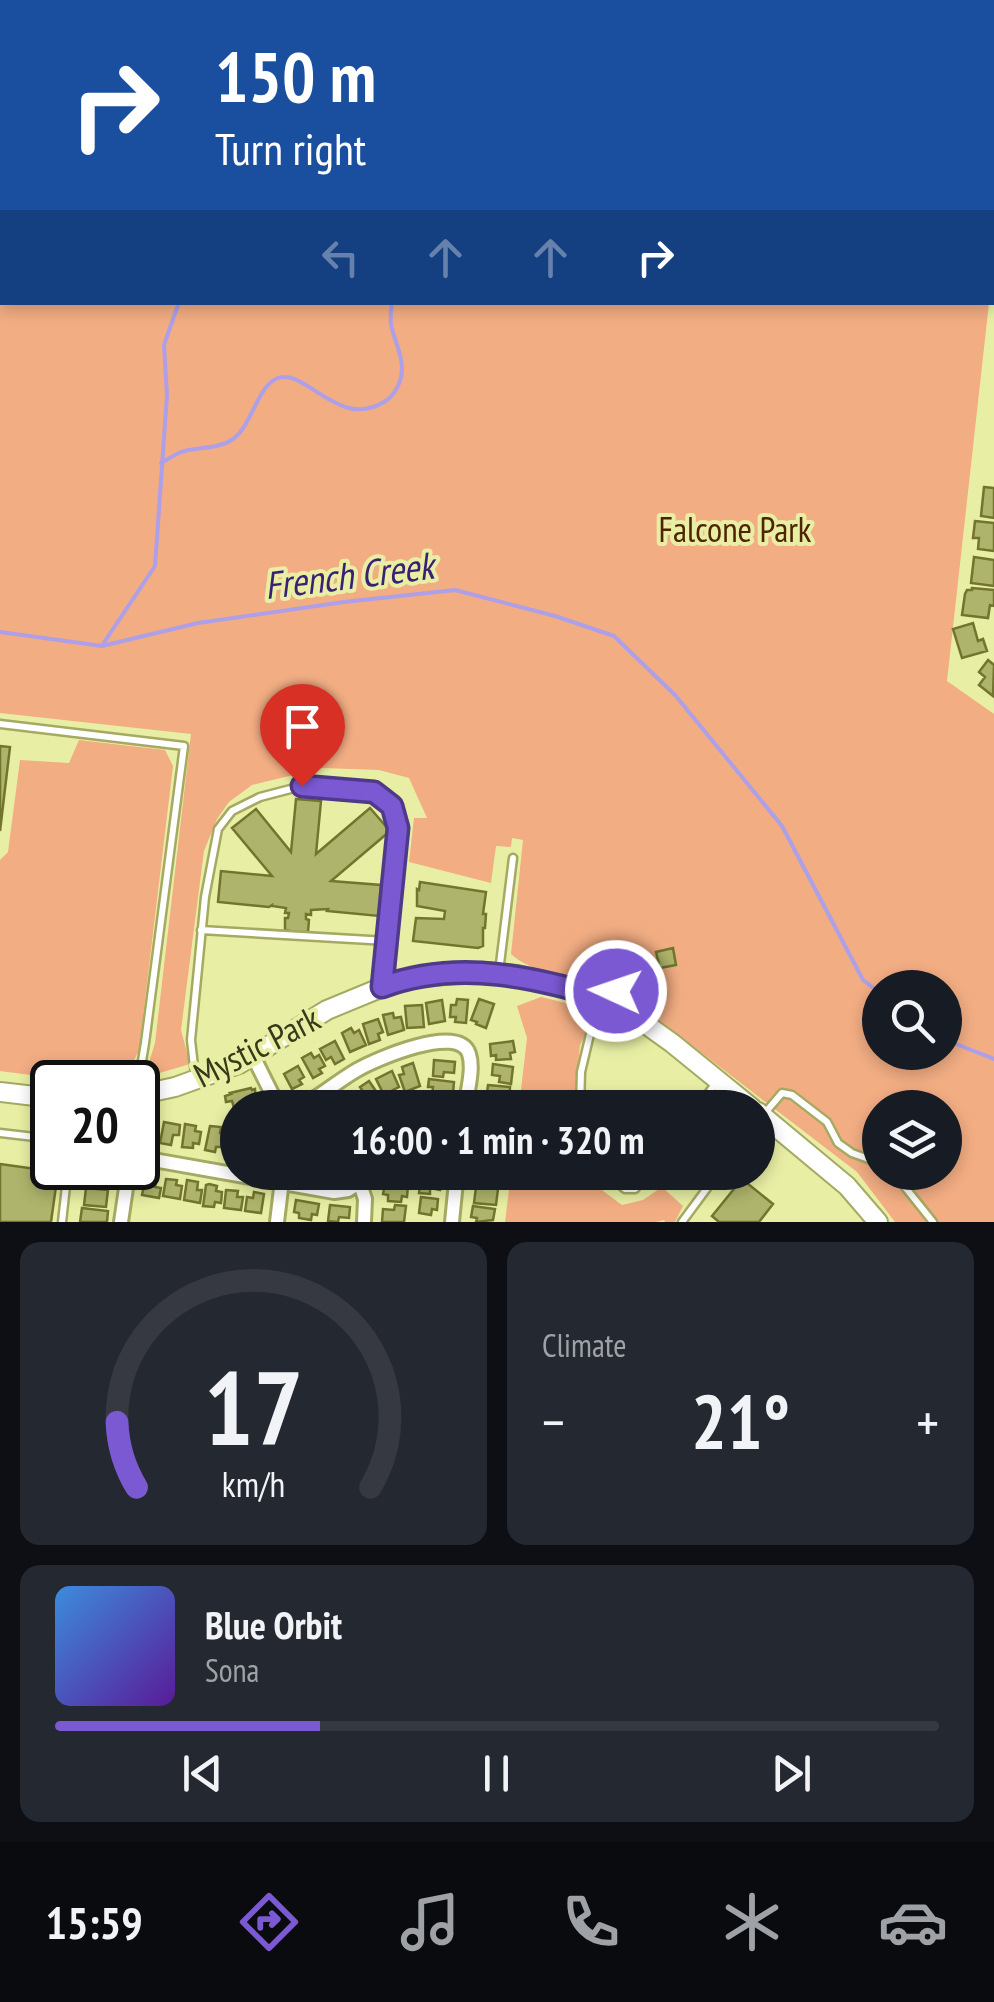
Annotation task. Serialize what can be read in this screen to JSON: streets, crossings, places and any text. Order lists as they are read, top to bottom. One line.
{"streets":{"street":["Mystic Park"]},"water":["French Creek"],"parks":["Falcone Park"],"page":{"turn":["150 m","Turn right"],"limit":"20","trip":"16:00 · 1 min · 320 m","tile":"Climate","heat":["−","21°","+"],"song":["Blue Orbit","Sona"],"tabs":"15:59","gauge":["17","km/h"]}}
